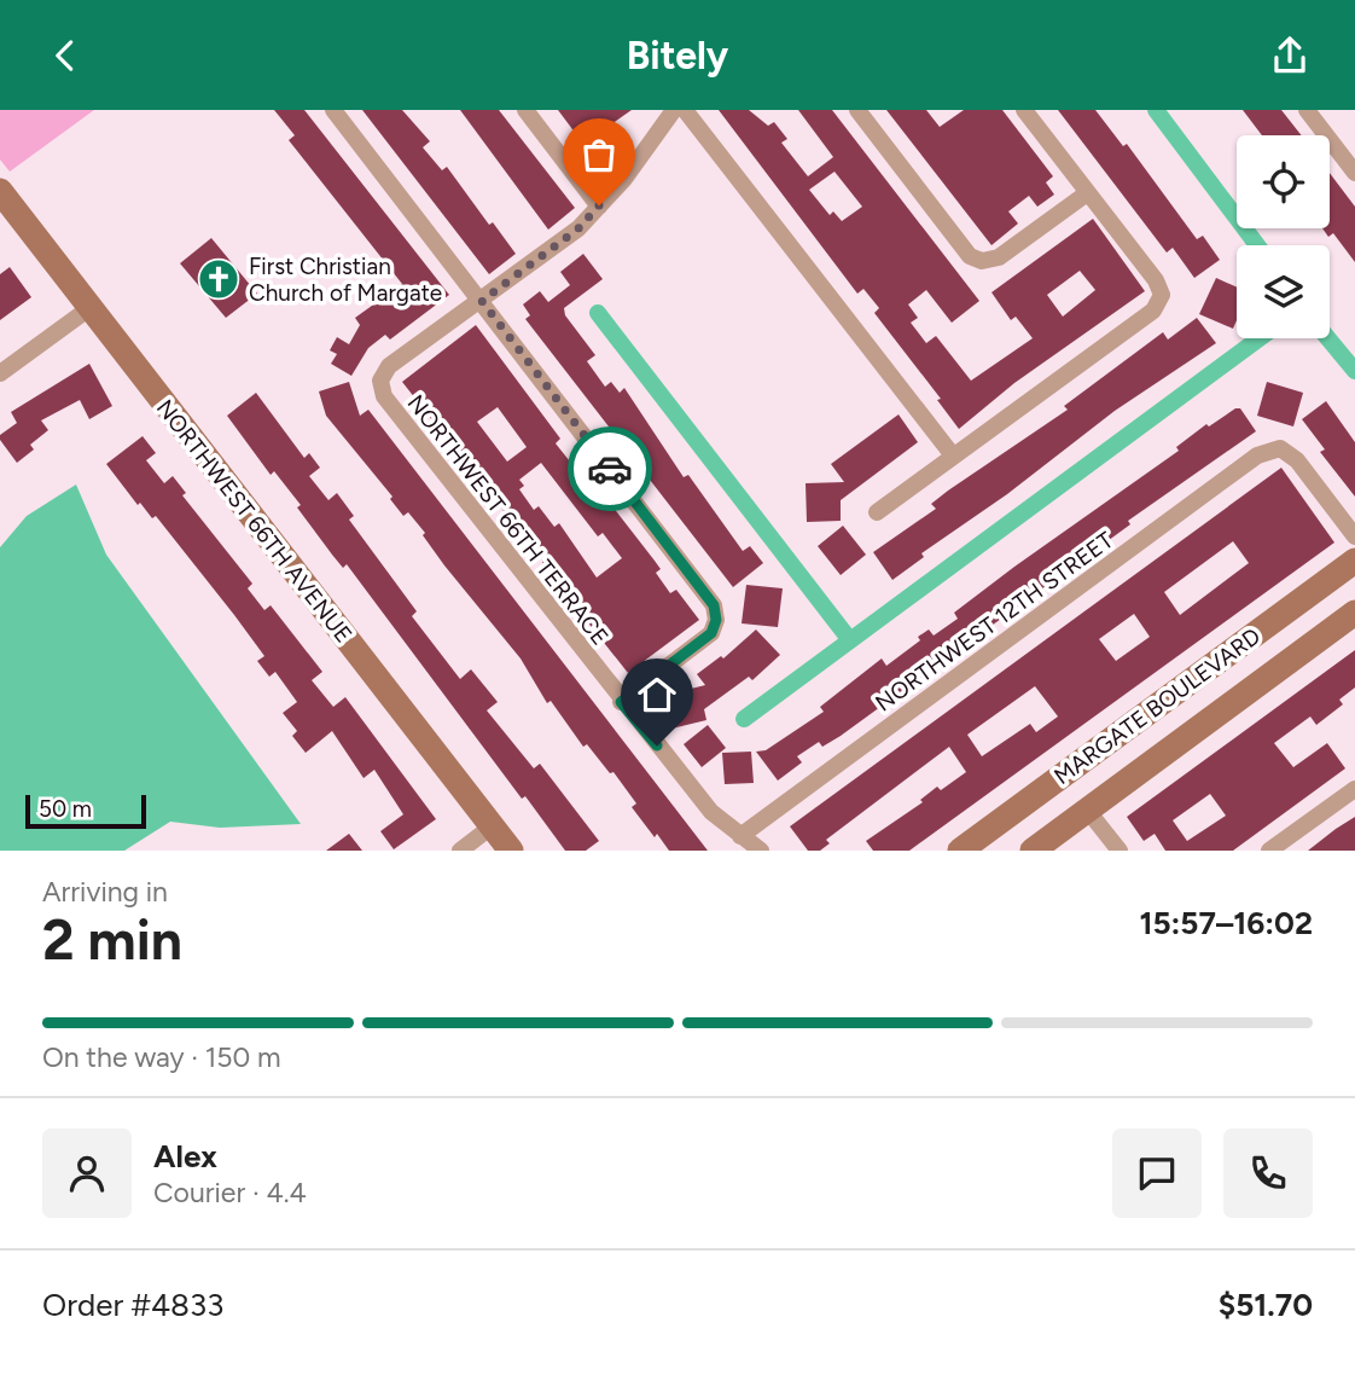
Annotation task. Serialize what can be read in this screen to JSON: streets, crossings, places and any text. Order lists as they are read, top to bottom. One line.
{"streets":{"street":["NORTHWEST 66TH TERRACE","NORTHWEST 66TH AVENUE","NORTHWEST 12TH STREET","MARGATE BOULEVARD"]},"crossings":[["NORTHWEST 66TH TERRACE","NORTHWEST 12TH STREET"]],"places":{"church":["First Christian Church of Margate"]},"scale_bar":"50 m","page":{"header":"Bitely","scale":"50 m","heading":["2 min","Arriving in","15:57–16:02"],"panel":["Alex","Courier · 4.4","Order #4833","$51.70"],"bar":"On the way · 150 m"}}
